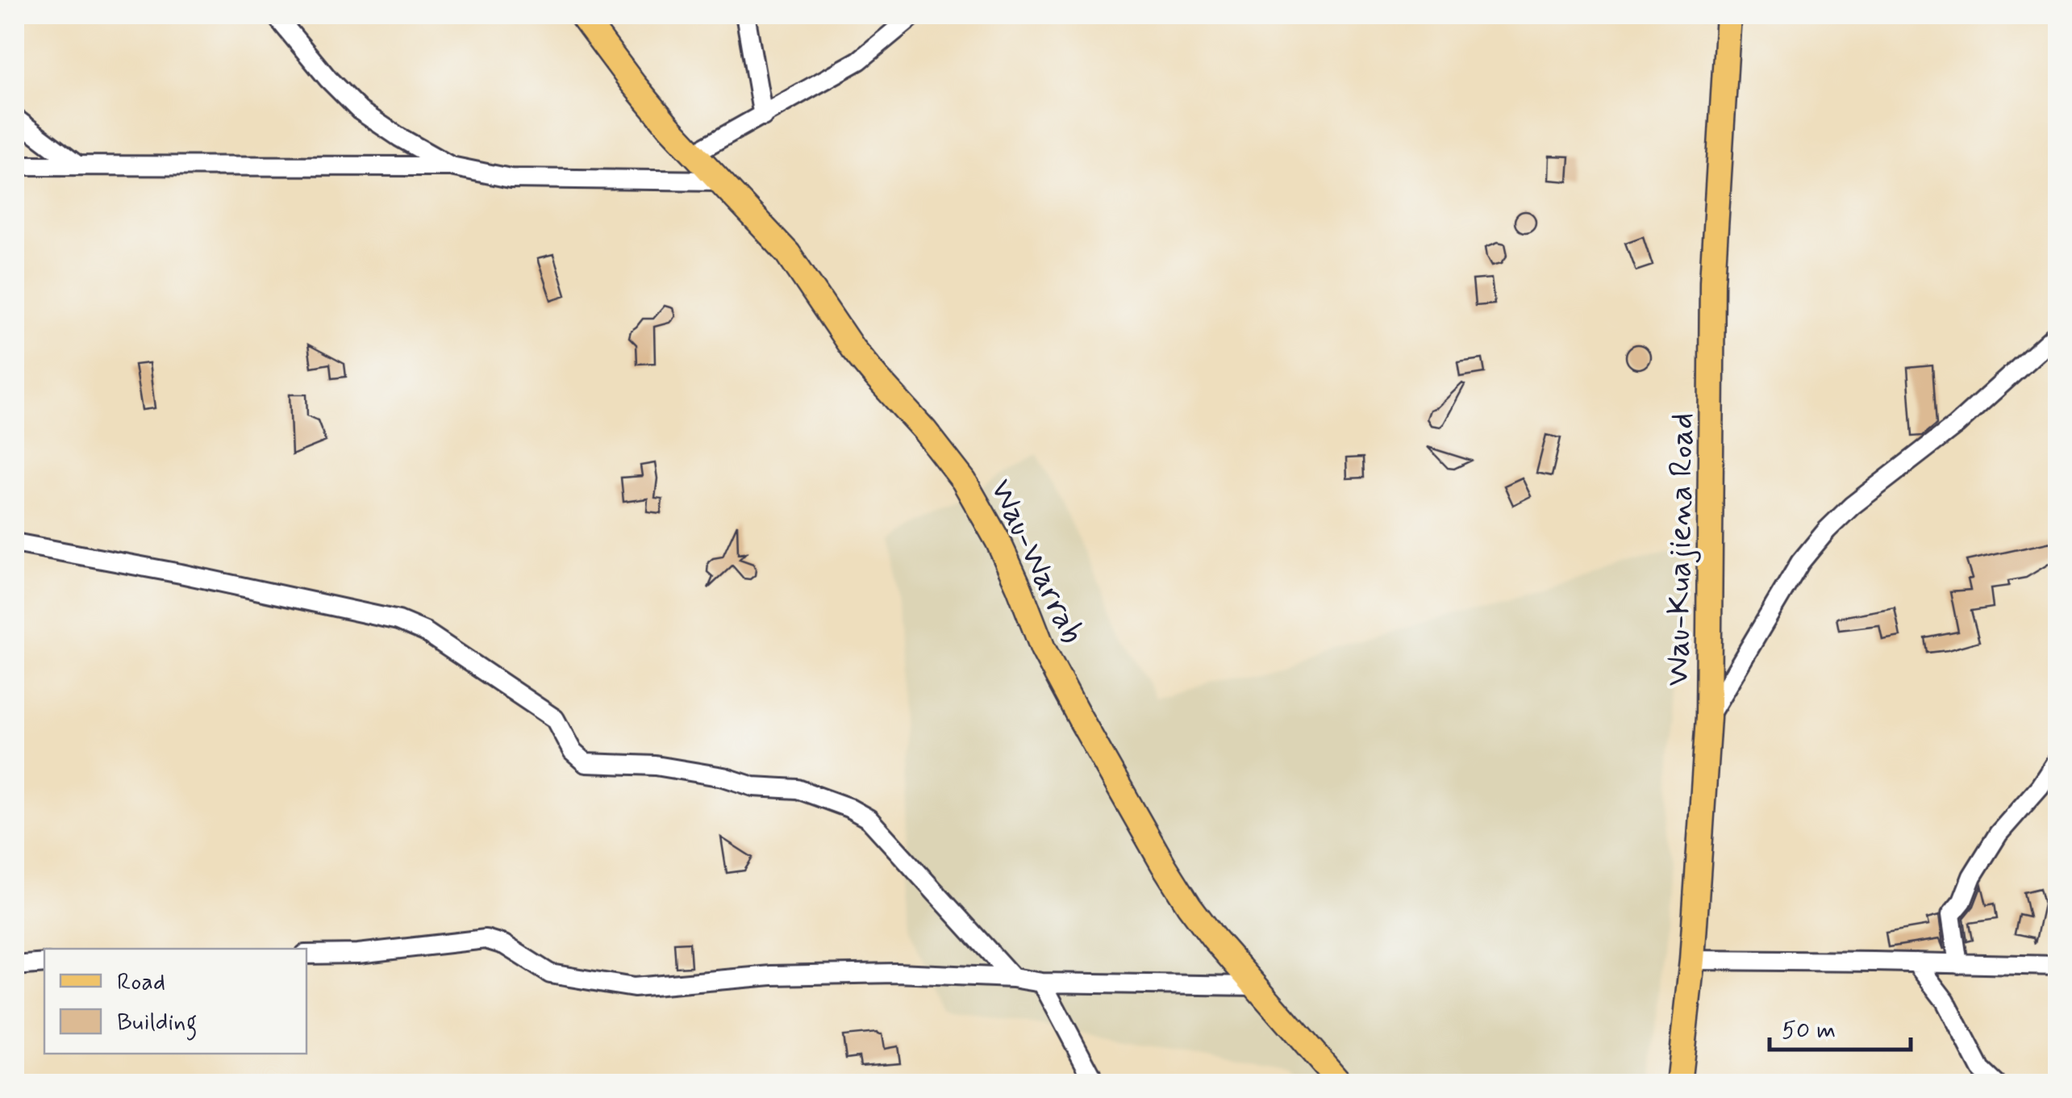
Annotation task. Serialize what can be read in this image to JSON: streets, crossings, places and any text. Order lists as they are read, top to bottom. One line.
{"streets":{"main road":["Wau-Kuajiena Road","Wau-Warrab"]},"legend":["Road","Building"],"scale_bar":"50 m"}
